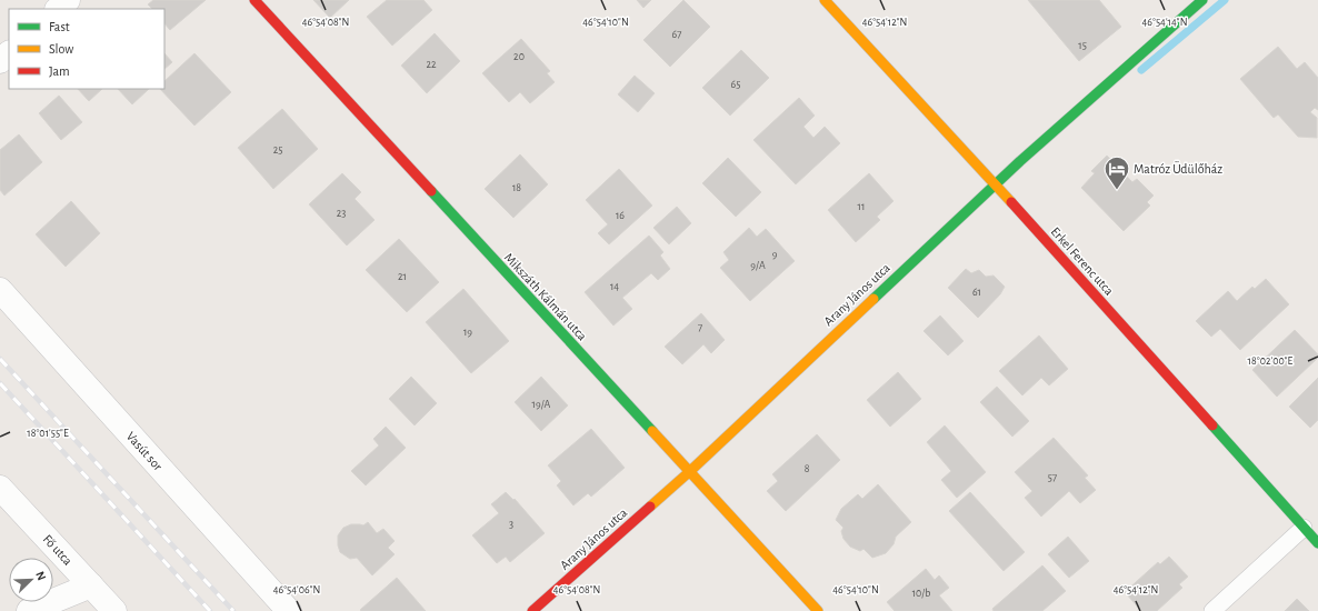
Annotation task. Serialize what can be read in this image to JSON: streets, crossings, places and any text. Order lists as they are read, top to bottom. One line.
{"streets":{"street":["Erkel Ferenc utca","Arany János utca","Mikszáth Kálmán utca","Vasút sor","Fő utca"]},"crossings":[["Erkel Ferenc utca","Arany János utca"],["Arany János utca","Mikszáth Kálmán utca"]],"places":{"hotel":["Matróz Üdülőház"]},"house_numbers":["67","15","20","22","65","25","18","11","23","16","9","9/A","21","14","61","7","19","19/A","8","57","3","10/b"],"legend":["Fast","Slow","Jam"],"north":"top right","coordinates":["46°54'08\"N","46°54'10\"N","46°54'12\"N","46°54'14\"N","18°02'00\"E","18°01'55\"E","46°54'06\"N"]}
